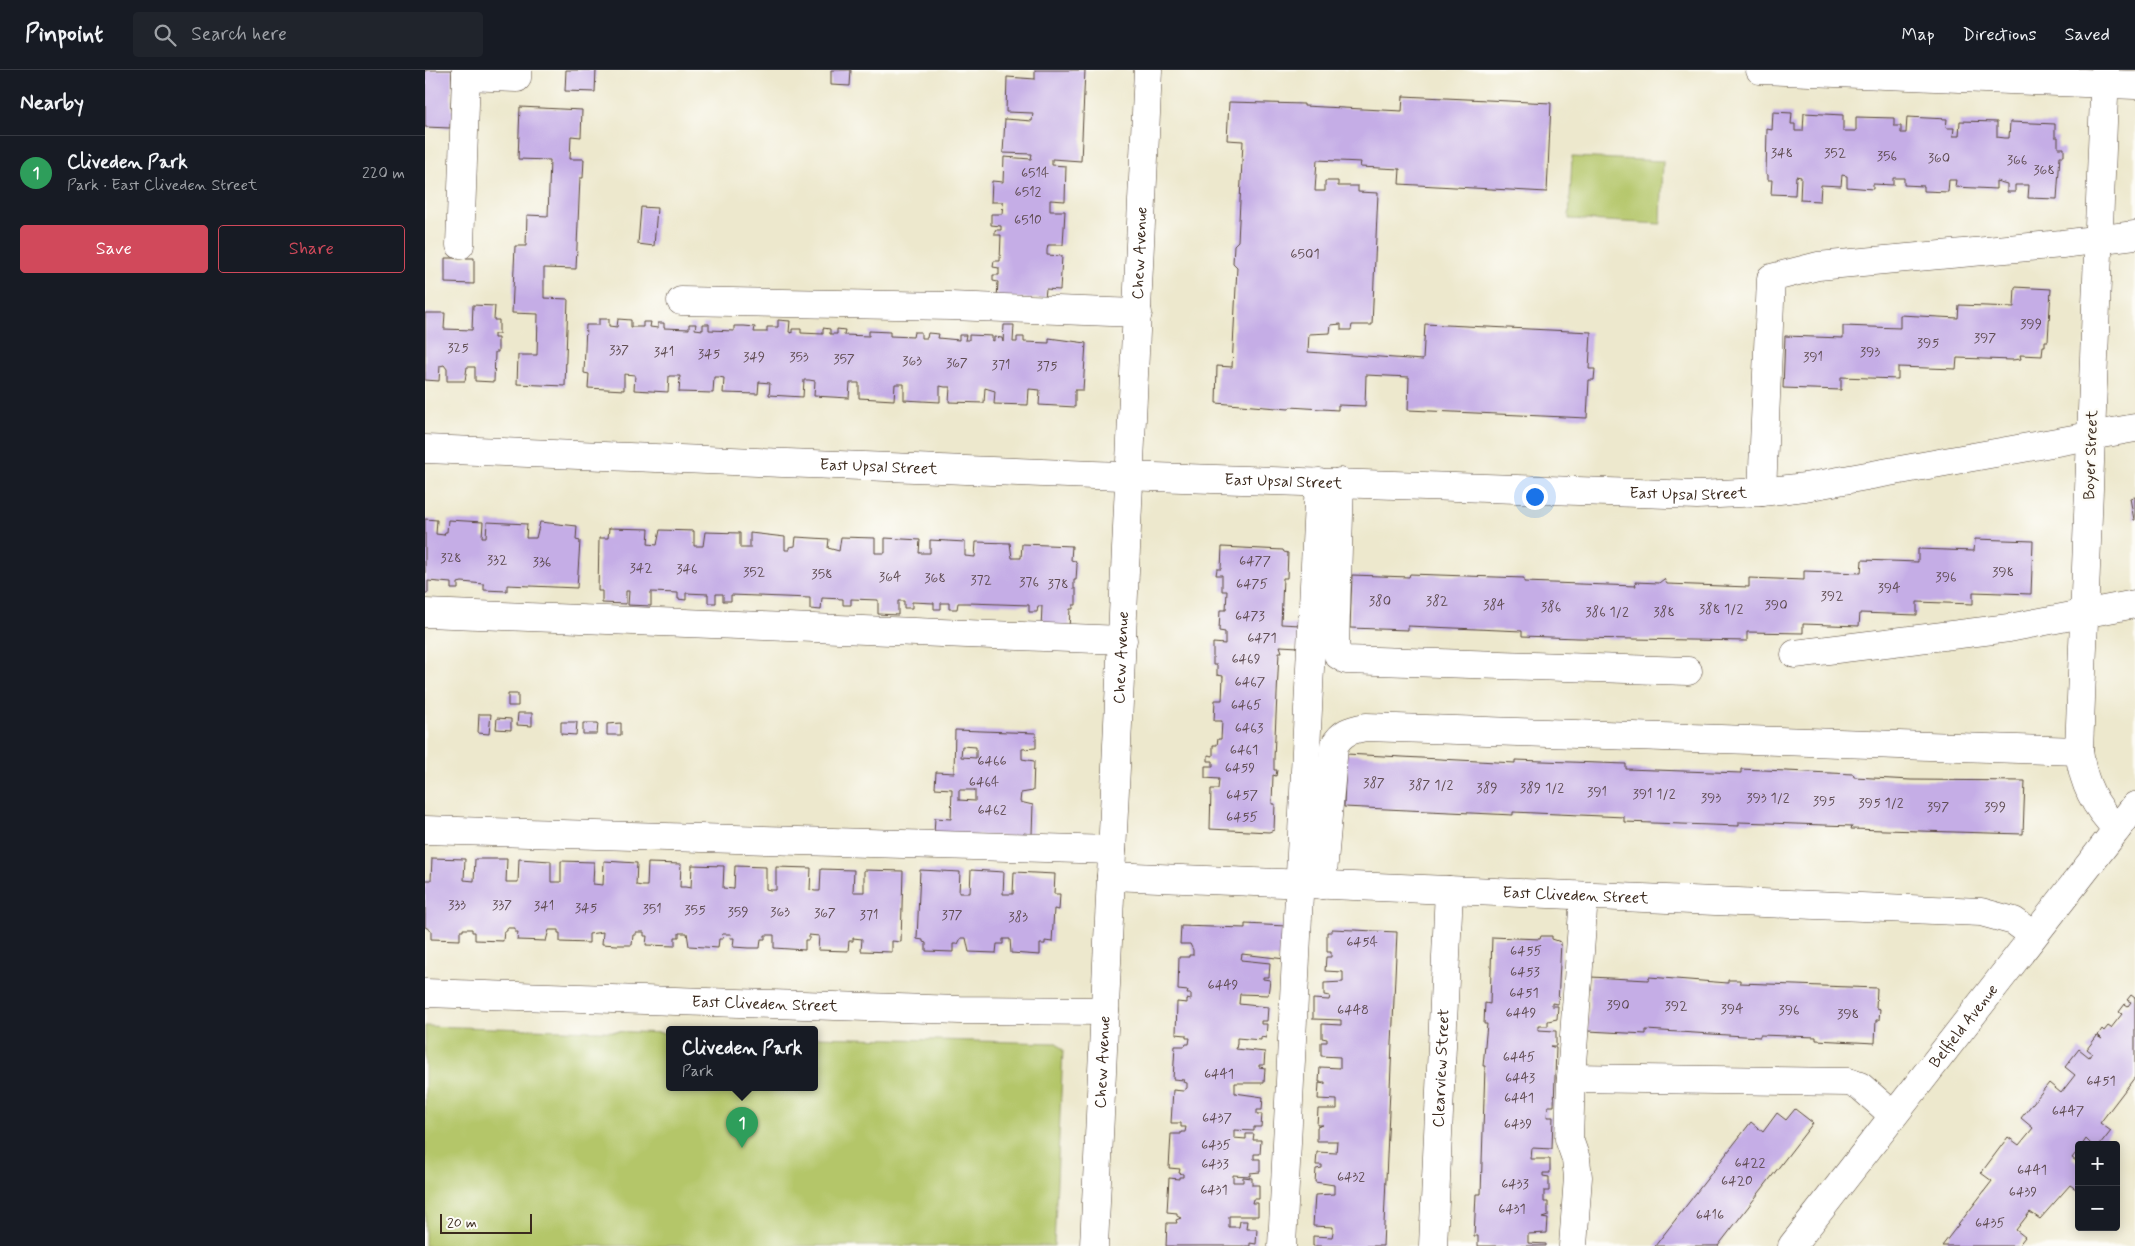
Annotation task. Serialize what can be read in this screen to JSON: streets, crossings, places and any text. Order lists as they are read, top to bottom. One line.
{"streets":{"street":["Chew Avenue","Boyer Street","East Upsal Street","East Cliveden Street","Belfield Avenue","Clearview Street"]},"crossings":[["Chew Avenue","East Upsal Street"],["Chew Avenue","East Cliveden Street"],["Boyer Street","East Upsal Street"],["Boyer Street","Belfield Avenue"],["East Cliveden Street","Belfield Avenue"],["East Cliveden Street","Clearview Street"]],"house_numbers":["348","352","356","360","366","368","6514","6512","6510","6501","399","397","395","325","337","341","393","345","349","353","391","357","363","367","371","375","328","332","6477","336","342","346","352","398","358","364","396","368","372","376","378","6475","394","392","380","382","384","390","386","388 1/2","386 1/2","388","6473","6471","6469","6467","6465","6463","6461","6466","6459","6464","387","387 1/2","389","389 1/2","391","391 1/2","6457","393","393 1/2","395","395 1/2","397","399","6462","6455","333","337","341","345","351","355","359","363","367","371","377","383","6454","6455","6453","6449","6451","390","392","394","6448","396","6449","398","6445","6441","6443","6451","6441","6447","6437","6439","6435","6422","6433","6441","6432","6420","6433","6431","6439","6431","6416","6435"],"scale_bar":"20 m","page":{"header":"Pinpoint","search":"Search here","nav":["Map","Directions","Saved"],"heading":"Nearby","list":[{"mark":"1","name":"Cliveden Park","note":"Park · East Cliveden Street","value":"220 m"}],"buttons":["Save","Share"],"popup":["Cliveden Park","Park"],"pins":"1","map_buttons":["+","−"],"scale":"20 m"}}
